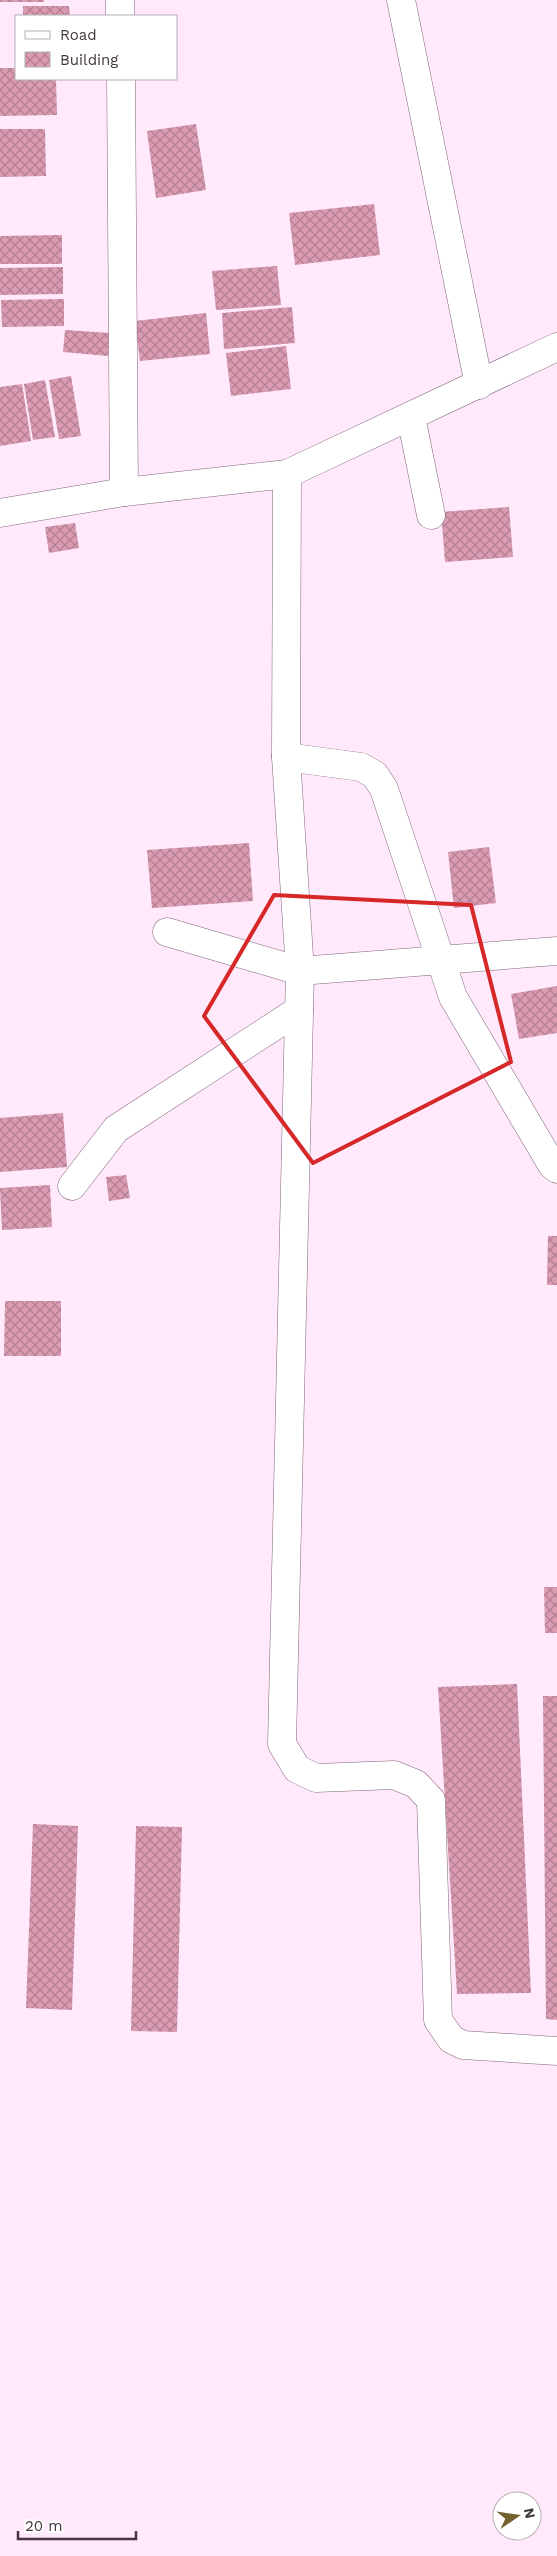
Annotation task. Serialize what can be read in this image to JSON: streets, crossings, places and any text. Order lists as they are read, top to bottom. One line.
{"legend":["Road","Building"],"scale_bar":"20 m","north":"right"}
